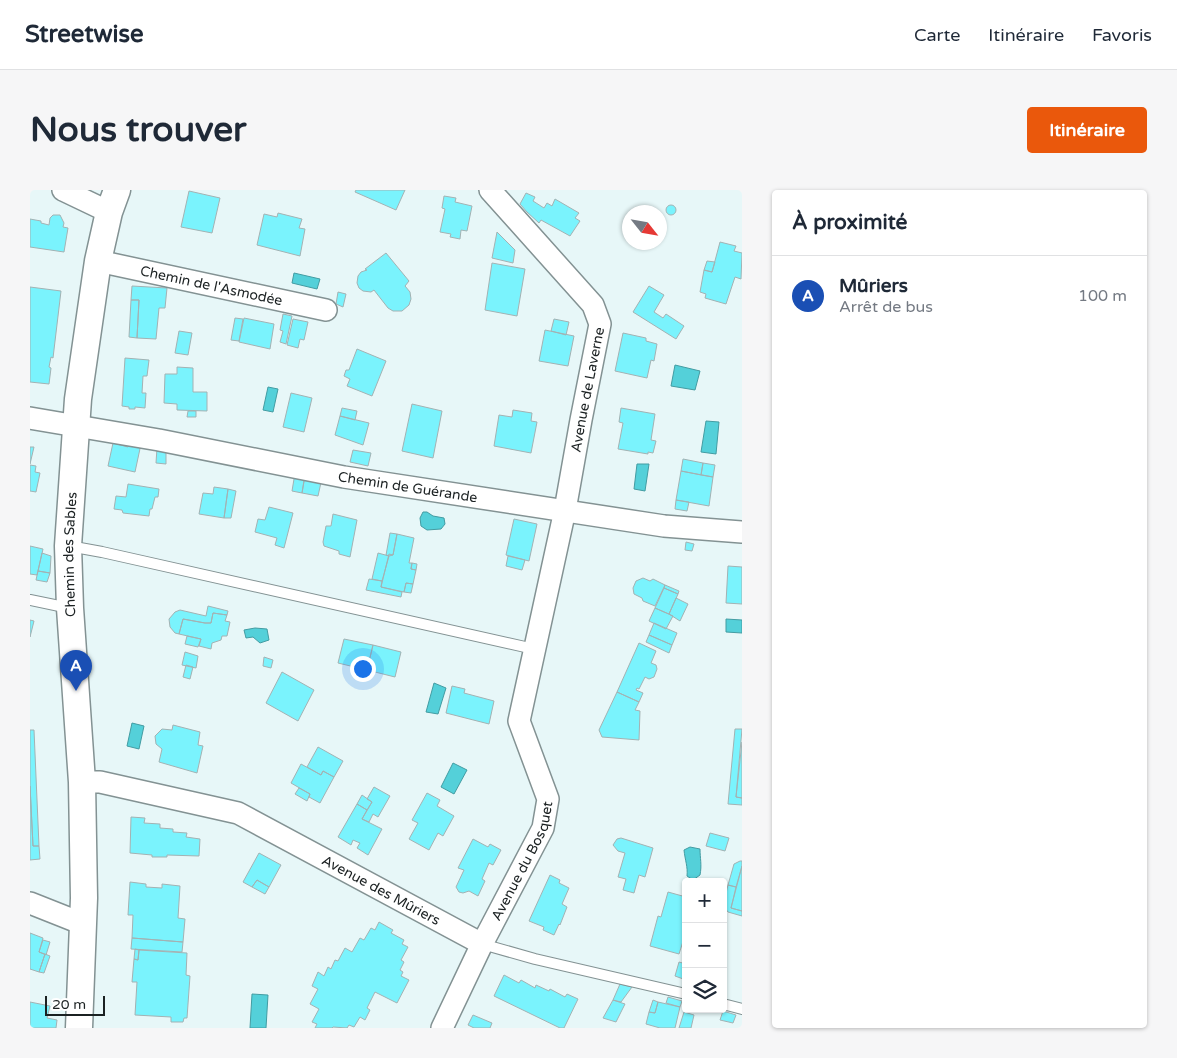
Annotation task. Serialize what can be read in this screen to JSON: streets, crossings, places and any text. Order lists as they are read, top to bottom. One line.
{"streets":{"street":["Chemin de l'Asmodée","Avenue de Laverne","Chemin de Guérande","Chemin des Sables","Avenue du Bosquet","Avenue des Mûriers"]},"crossings":[["Chemin de l'Asmodée","Chemin des Sables"],["Avenue de Laverne","Chemin de Guérande"],["Avenue de Laverne","Avenue du Bosquet"],["Chemin de Guérande","Chemin des Sables"],["Chemin de Guérande","Avenue du Bosquet"],["Chemin des Sables","Avenue des Mûriers"],["Avenue du Bosquet","Avenue des Mûriers"]],"scale_bar":"20 m","north":"bottom right","page":{"header":"Streetwise","nav":["Carte","Itinéraire","Favoris"],"buttons":"Itinéraire","title":"Nous trouver","heading":"À proximité","list":[{"mark":"A","name":"Mûriers","note":"Arrêt de bus","value":"100 m"}],"pins":"A","map_buttons":["+","−"],"scale":"20 m"}}
